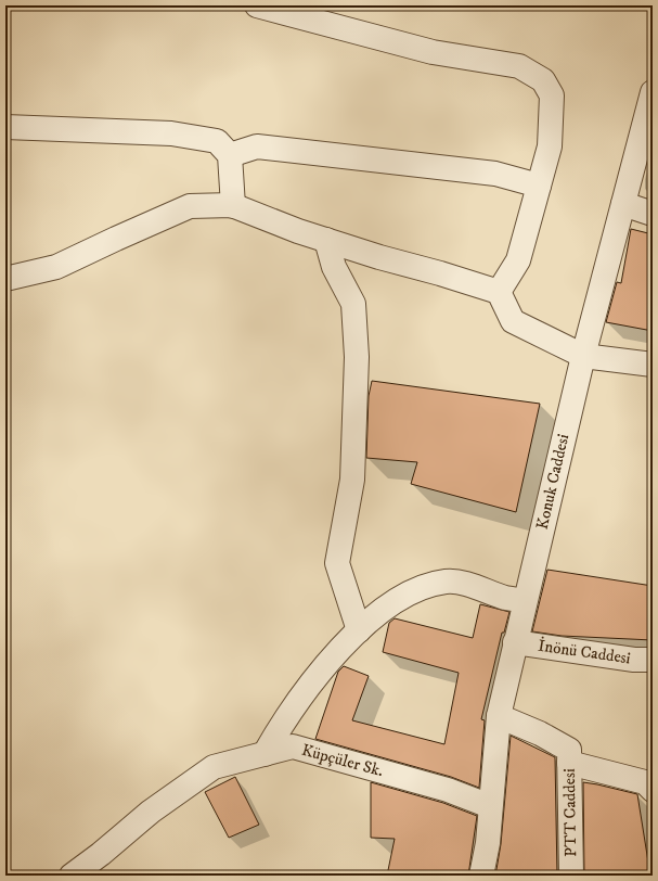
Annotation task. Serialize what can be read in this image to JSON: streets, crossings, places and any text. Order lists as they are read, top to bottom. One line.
{"streets":{"street":["Konuk Caddesi","İnönü Caddesi","Küpçüler Sk.","PTT Caddesi"]},"crossings":[["Konuk Caddesi","İnönü Caddesi"],["Konuk Caddesi","Küpçüler Sk."]]}
